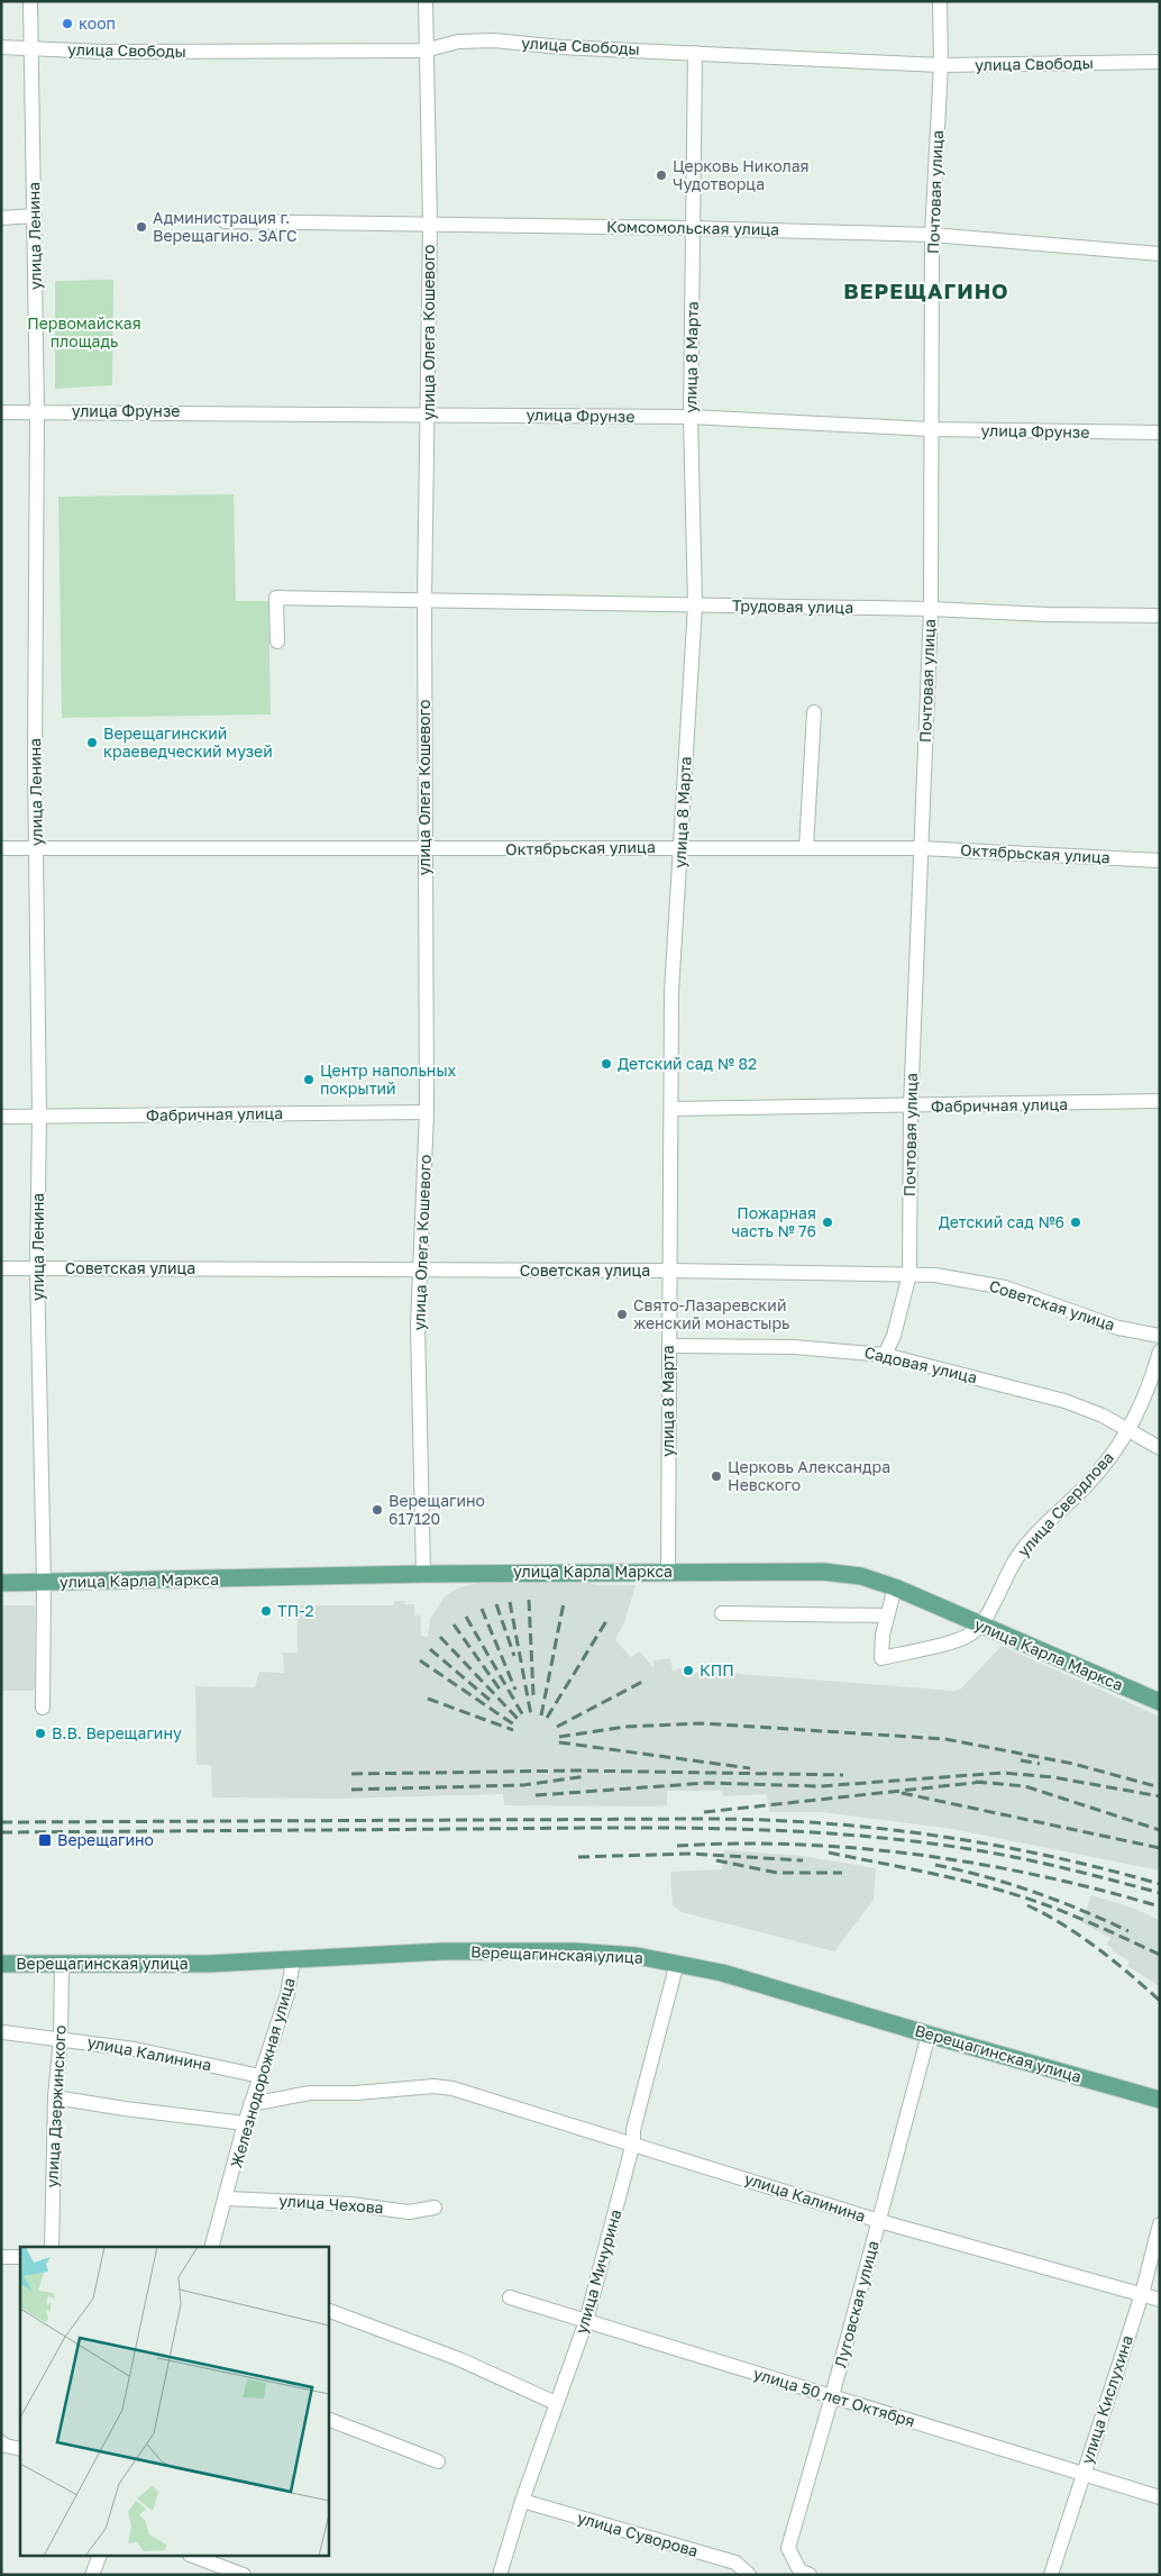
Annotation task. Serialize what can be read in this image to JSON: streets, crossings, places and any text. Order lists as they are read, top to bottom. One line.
{"streets":{"main road":["улица Карла Маркса","Верещагинская улица"],"street":["улица Свободы","Почтовая улица","Комсомольская улица","улица Ленина","улица Олега Кошевого","улица 8 Марта","улица Фрунзе","Трудовая улица","Октябрьская улица","Фабричная улица","Советская улица","Садовая улица","улица Свердлова","улица Калинина","Железнодорожная улица","улица Дзержинского","улица Чехова","улица Мичурина","Луговская улица","улица 50 лет Октября","улица Кислухина","улица Суворова"]},"crossings":[["улица Свободы","Почтовая улица"],["улица Свободы","улица Ленина"],["улица Свободы","улица Олега Кошевого"],["улица Свободы","улица 8 Марта"],["Почтовая улица","Комсомольская улица"],["Почтовая улица","улица Фрунзе"],["Почтовая улица","Трудовая улица"],["Почтовая улица","Октябрьская улица"],["Почтовая улица","Фабричная улица"],["Почтовая улица","Советская улица"],["Почтовая улица","Садовая улица"],["Комсомольская улица","улица Олега Кошевого"],["Комсомольская улица","улица 8 Марта"],["улица Ленина","улица Фрунзе"],["улица Ленина","Октябрьская улица"],["улица Ленина","Фабричная улица"],["улица Ленина","Советская улица"],["улица Ленина","улица Карла Маркса"],["улица Олега Кошевого","улица Фрунзе"],["улица Олега Кошевого","Трудовая улица"],["улица Олега Кошевого","Октябрьская улица"],["улица Олега Кошевого","Фабричная улица"],["улица Олега Кошевого","Советская улица"],["улица Олега Кошевого","улица Карла Маркса"],["улица 8 Марта","улица Фрунзе"],["улица 8 Марта","Трудовая улица"],["улица 8 Марта","Октябрьская улица"],["улица 8 Марта","Фабричная улица"],["улица 8 Марта","Советская улица"],["улица 8 Марта","Садовая улица"],["улица 8 Марта","улица Карла Маркса"],["Садовая улица","улица Свердлова"],["улица Свердлова","улица Карла Маркса"],["Верещагинская улица","Железнодорожная улица"],["Верещагинская улица","улица Дзержинского"],["Верещагинская улица","улица Мичурина"],["Верещагинская улица","Луговская улица"],["улица Калинина","Железнодорожная улица"],["улица Калинина","улица Дзержинского"],["улица Калинина","улица Мичурина"],["улица Калинина","Луговская улица"],["улица Калинина","улица Кислухина"],["Железнодорожная улица","улица Чехова"],["улица Мичурина","улица 50 лет Октября"],["улица Мичурина","улица Суворова"],["Луговская улица","улица 50 лет Октября"],["улица 50 лет Октября","улица Кислухина"]],"districts":["ВЕРЕЩАГИНО"],"parks":["Первомайская площадь"],"places":{"other":["кооп","Церковь Николая Чудотворца","Администрация г. Верещагино. ЗАГС","Верещагинский краеведческий музей","Детский сад № 82","Центр напольных покрытий","Пожарная часть № 76","Детский сад №6","Свято-Лазаревский женский монастырь","Церковь Александра Невского","Верещагино 617120","ТП-2","КПП","В.В. Верещагину"],"transit":["Верещагино"]}}
